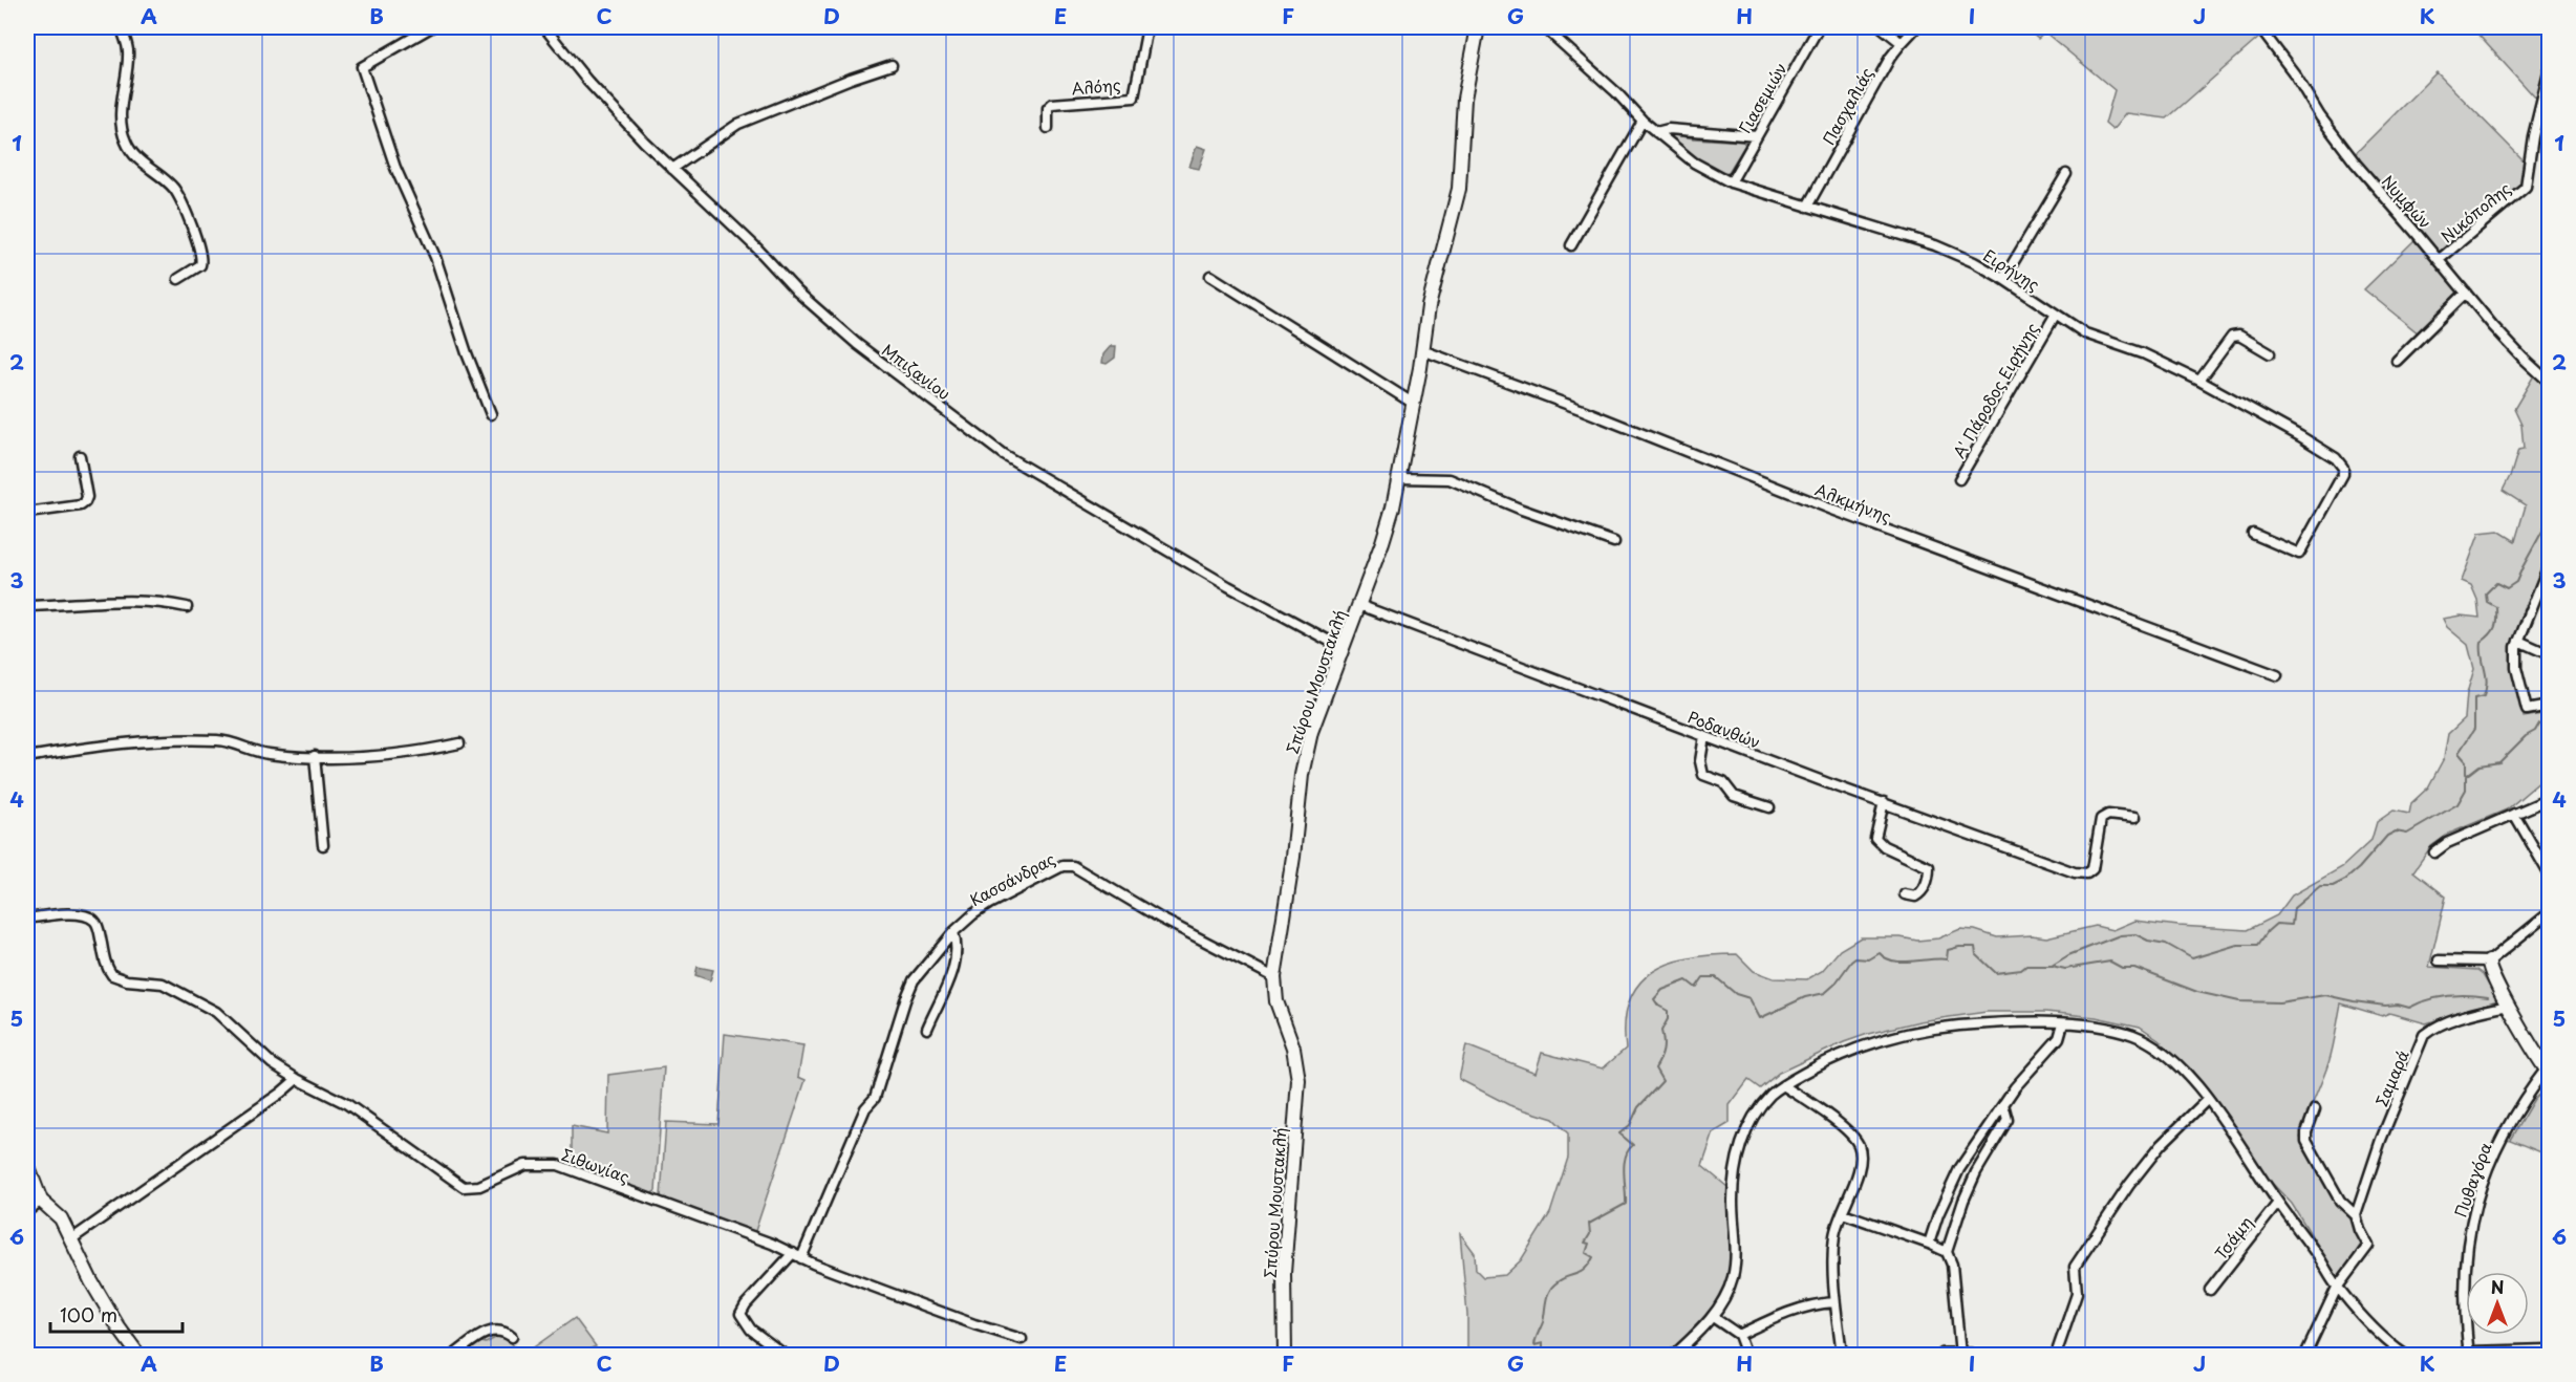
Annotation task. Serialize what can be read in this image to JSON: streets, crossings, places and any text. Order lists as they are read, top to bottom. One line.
{"streets":{"street":["Αλόης","Γιασεμιών","Πασχαλιάς","Νυμφών","Νικόπολης","Ειρήνης","Μπιζανίου","A' Πάροδος Ειρήνης","Αλκμήνης","Σπύρου Μουστακλή","Ροδανθών","Κασσάνδρας","Σαμαρά","Σιθωνίας","Πυθαγόρα","Τσάμη"]},"crossings":[["Γιασεμιών","Ειρήνης"],["Πασχαλιάς","Ειρήνης"],["Νυμφών","Νικόπολης"],["Ειρήνης","A' Πάροδος Ειρήνης"],["Μπιζανίου","Σπύρου Μουστακλή"],["Αλκμήνης","Σπύρου Μουστακλή"],["Σπύρου Μουστακλή","Ροδανθών"],["Σπύρου Μουστακλή","Κασσάνδρας"],["Κασσάνδρας","Σιθωνίας"]],"scale_bar":"100 m","north":"top","grid":{"columns":["A","B","C","D","E","F","G","H","I","J","K"],"rows":["1","2","3","4","5","6"]}}
